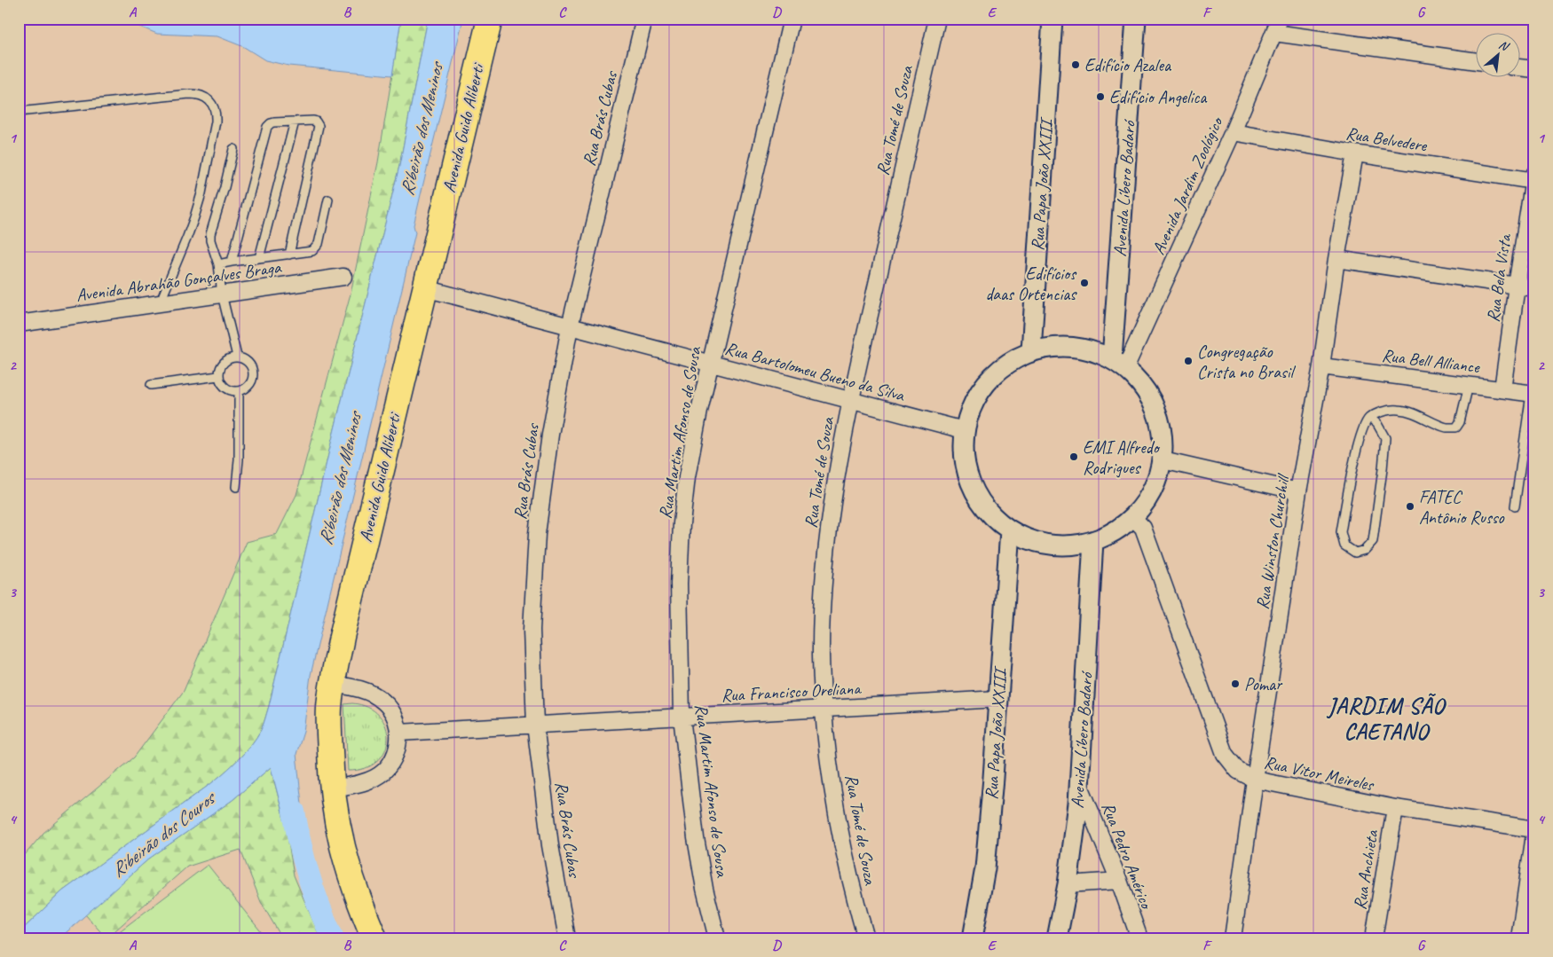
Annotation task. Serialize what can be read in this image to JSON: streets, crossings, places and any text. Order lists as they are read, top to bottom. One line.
{"streets":{"main road":["Avenida Guido Aliberti"],"street":["Rua Brás Cubas","Rua Tomé de Souza","Rua Belvedere","Rua Papa João XXIII","Avenida Jardim Zoológico","Avenida Líbero Badaró","Rua Bela Vista","Avenida Abrahão Gonçalves Braga","Rua Bell Alliance","Rua Bartolomeu Bueno da Silva","Rua Martim Afonso de Sousa","Rua Winston Churchill","Rua Francisco Oreliana","Rua Vitor Meireles","Rua Pedro Américo","Rua Anchieta"]},"crossings":[["Rua Brás Cubas","Rua Bartolomeu Bueno da Silva"],["Rua Brás Cubas","Rua Francisco Oreliana"],["Rua Tomé de Souza","Rua Bartolomeu Bueno da Silva"],["Rua Tomé de Souza","Rua Francisco Oreliana"],["Avenida Guido Aliberti","Rua Bartolomeu Bueno da Silva"],["Rua Belvedere","Avenida Jardim Zoológico"],["Rua Belvedere","Rua Bela Vista"],["Rua Belvedere","Rua Winston Churchill"],["Rua Papa João XXIII","Rua Francisco Oreliana"],["Avenida Jardim Zoológico","Avenida Líbero Badaró"],["Avenida Líbero Badaró","Rua Pedro Américo"],["Rua Bela Vista","Rua Bell Alliance"],["Rua Bell Alliance","Rua Winston Churchill"],["Rua Bartolomeu Bueno da Silva","Rua Martim Afonso de Sousa"],["Rua Martim Afonso de Sousa","Rua Francisco Oreliana"],["Rua Winston Churchill","Rua Vitor Meireles"],["Rua Vitor Meireles","Rua Anchieta"]],"districts":["JARDIM SÃO CAETANO"],"water":["Ribeirão dos Meninos","Ribeirão dos Couros"],"places":["Edifício Azalea","Edifício Angelica","Edifícios daas Ortencias","Congregação Crista no Brasil","EMI Alfredo Rodrigues","FATEC Antônio Russo","Pomar"],"north":"top right","grid":{"columns":["A","B","C","D","E","F","G"],"rows":["1","2","3","4"]}}
